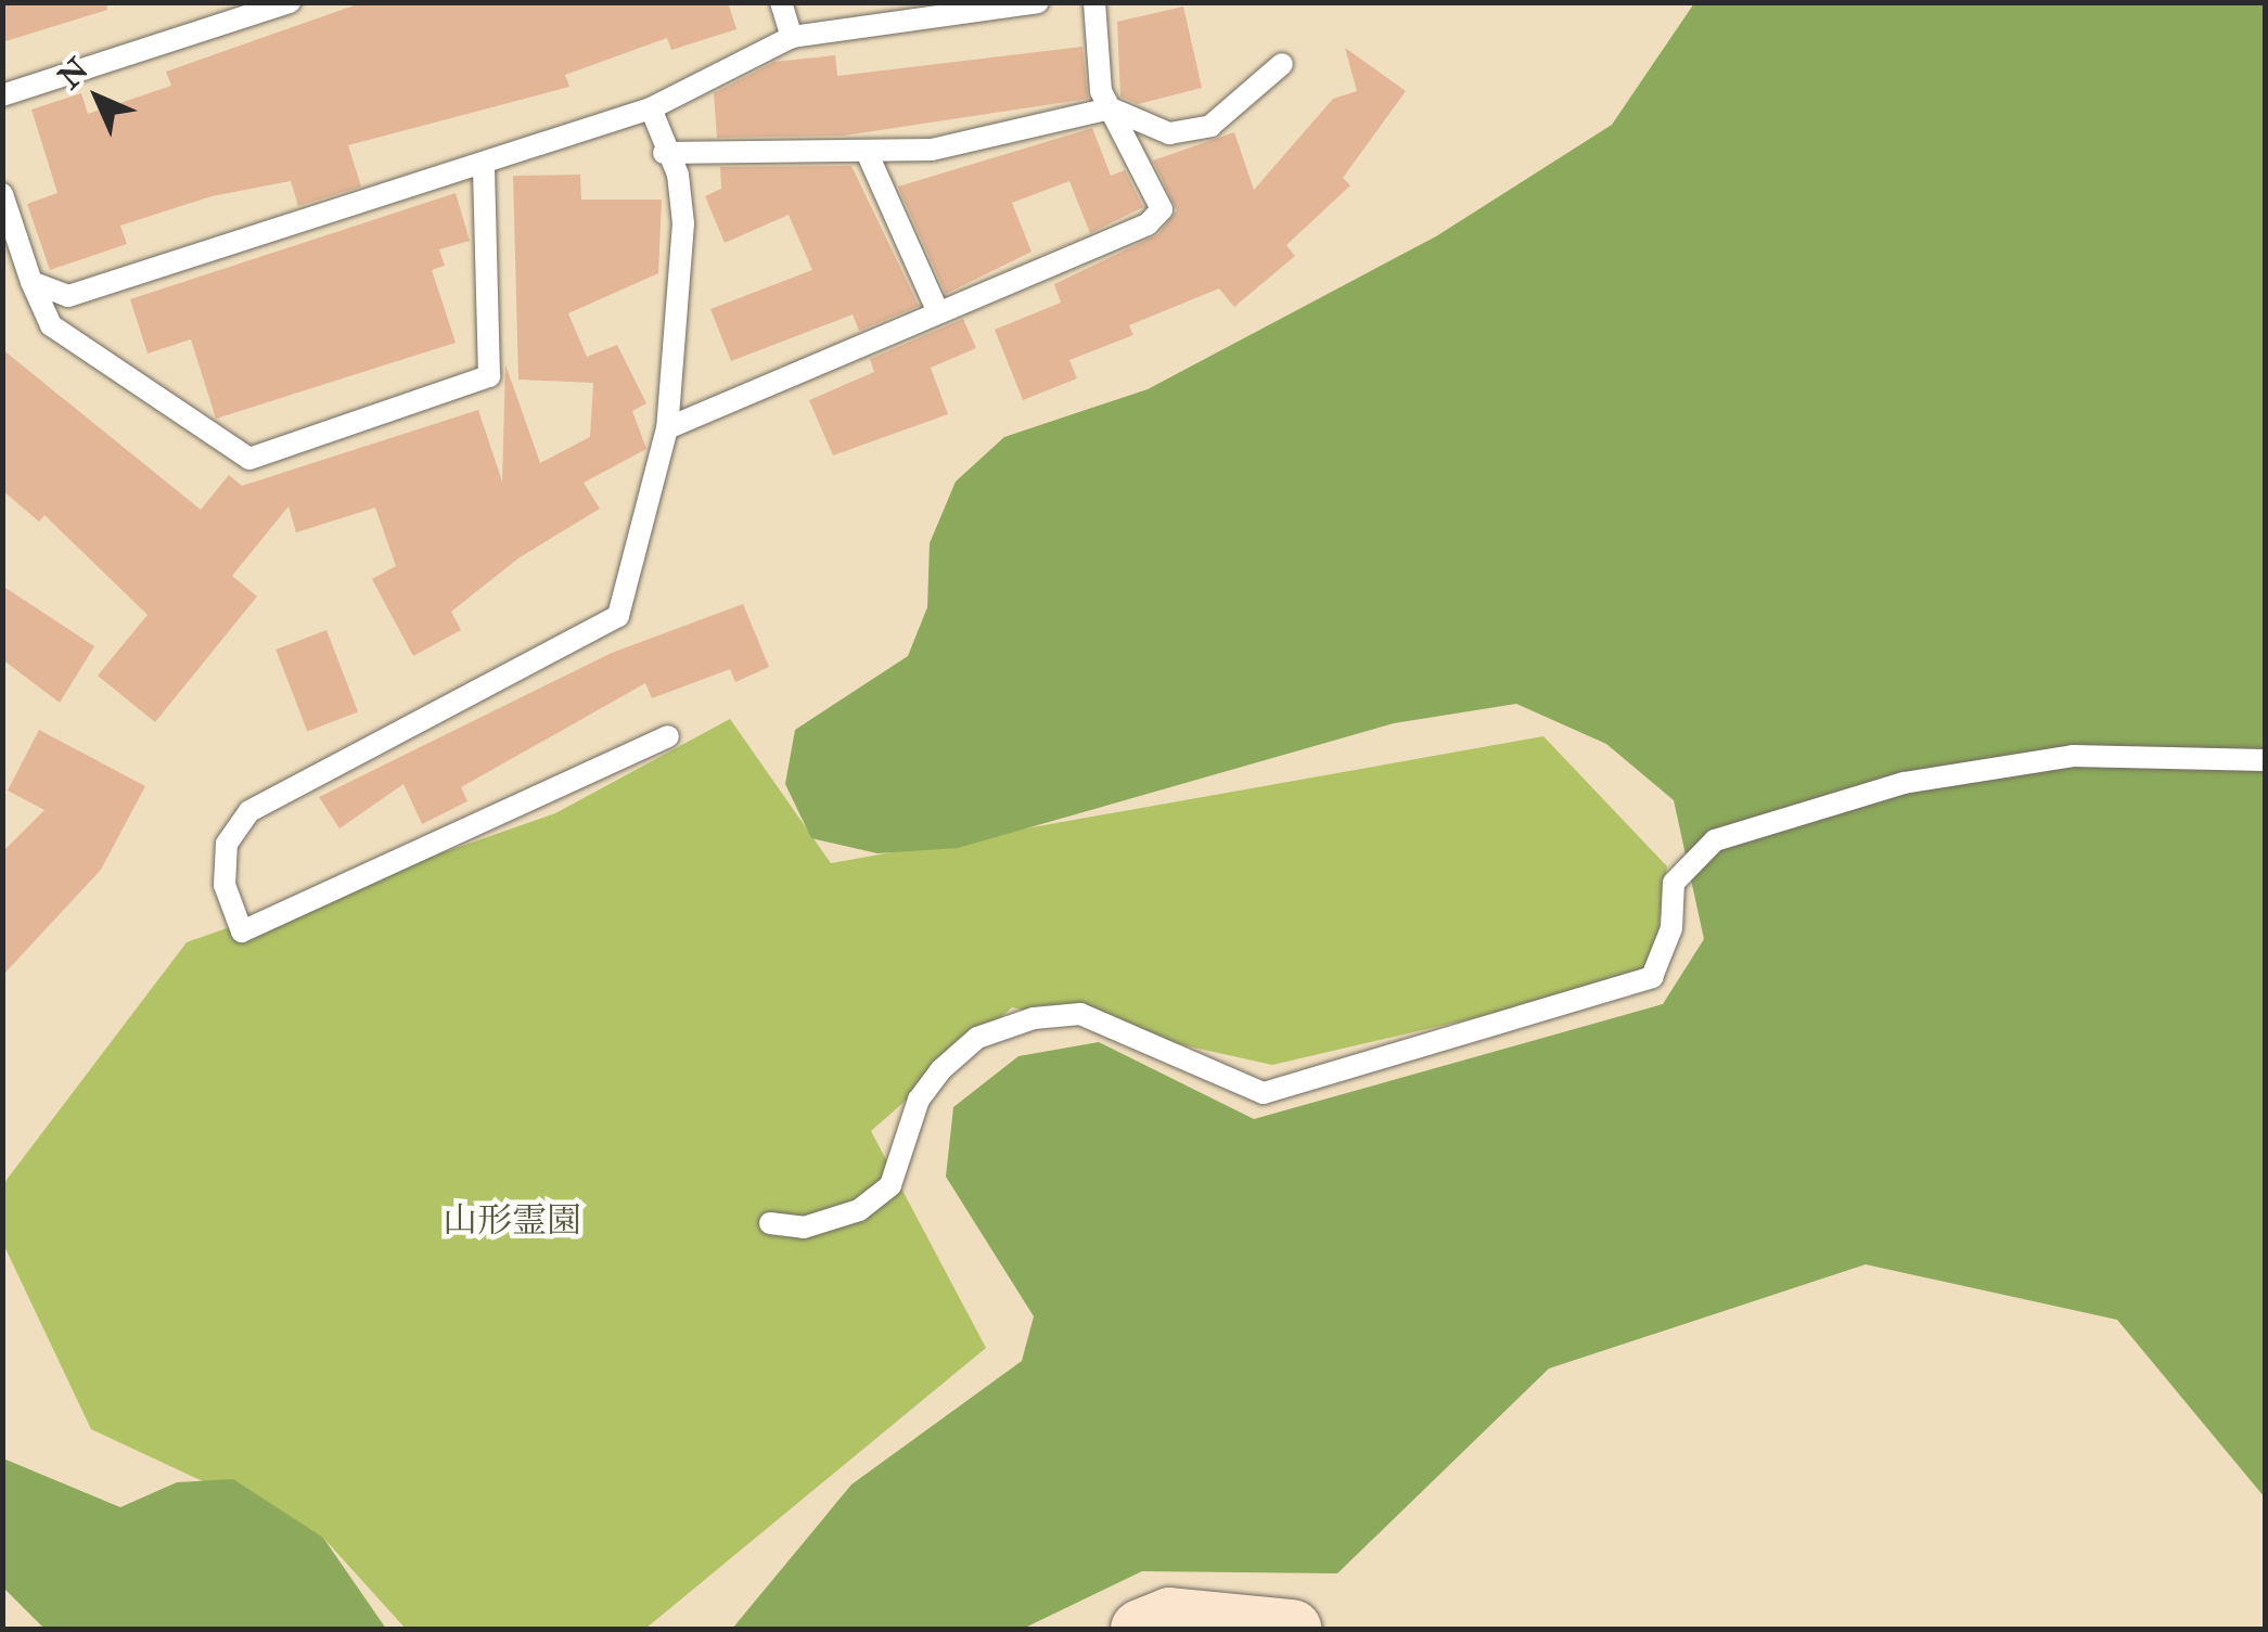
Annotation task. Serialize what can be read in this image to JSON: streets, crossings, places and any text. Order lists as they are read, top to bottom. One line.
{"parks":["山形霊園"],"north":"top left"}
